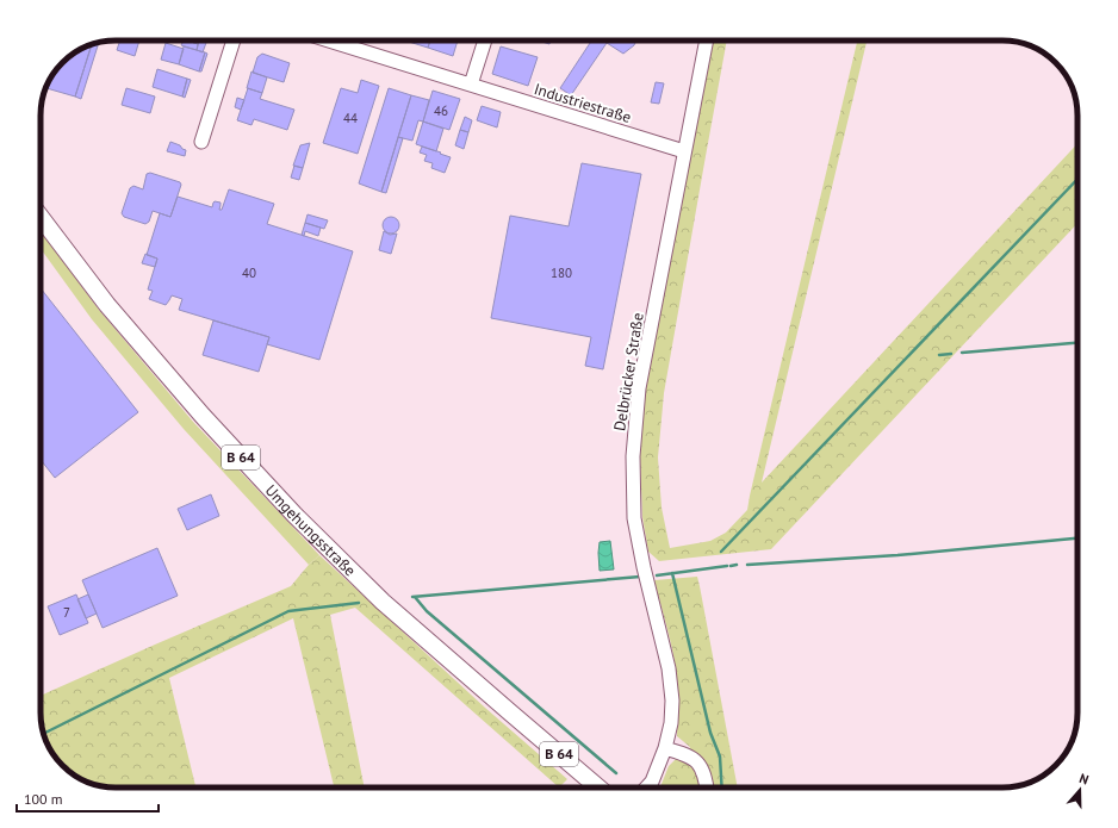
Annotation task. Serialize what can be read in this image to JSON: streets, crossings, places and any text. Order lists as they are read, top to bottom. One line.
{"streets":{"main road":["B 64","Umgehungsstraße"],"street":["Industriestraße","Delbrücker Straße"]},"crossings":[["Industriestraße","Delbrücker Straße"]],"house_numbers":["46","44","40","180","7"],"scale_bar":"100 m","north":"top"}
